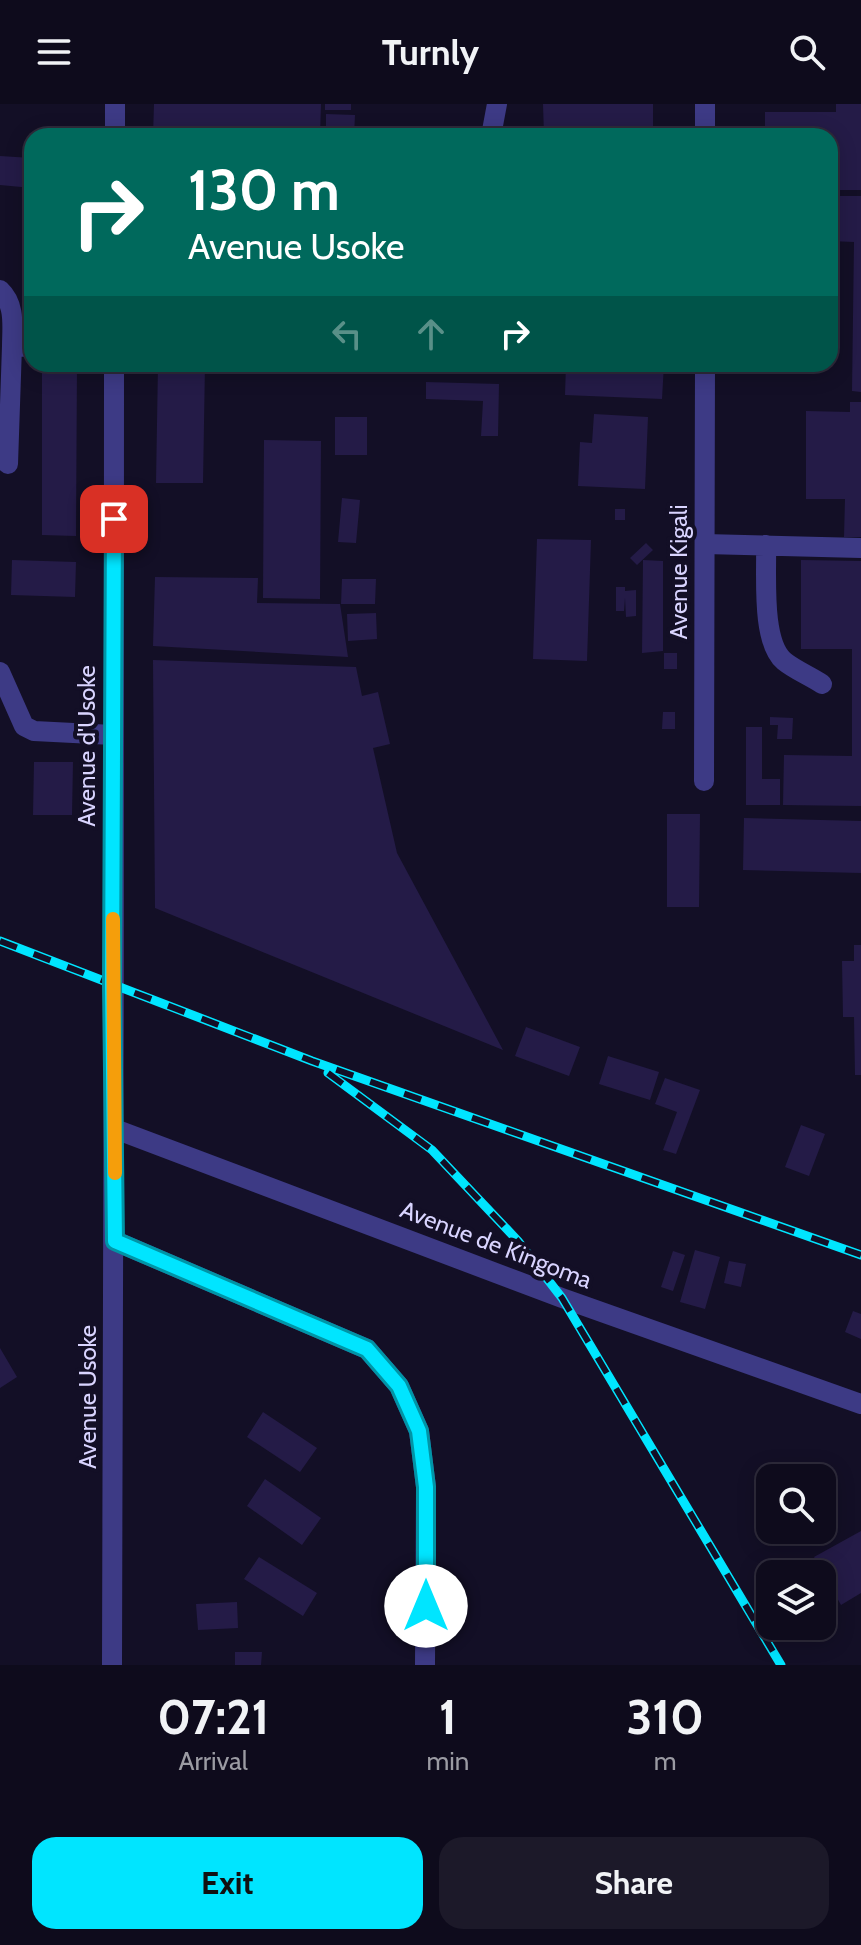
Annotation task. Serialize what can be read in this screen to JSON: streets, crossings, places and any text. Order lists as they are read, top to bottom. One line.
{"streets":{"street":["Avenue Kigali","Avenue d'Usoke","Avenue de Kingoma","Avenue Usoke"]},"crossings":[["Avenue d'Usoke","Avenue de Kingoma"],["Avenue d'Usoke","Avenue Usoke"],["Avenue de Kingoma","Avenue Usoke"]],"page":{"header":"Turnly","turn":["130 m","Avenue Usoke"],"eta":["07:21","Arrival","1","min","310","m"],"buttons":["Exit","Share"]}}
